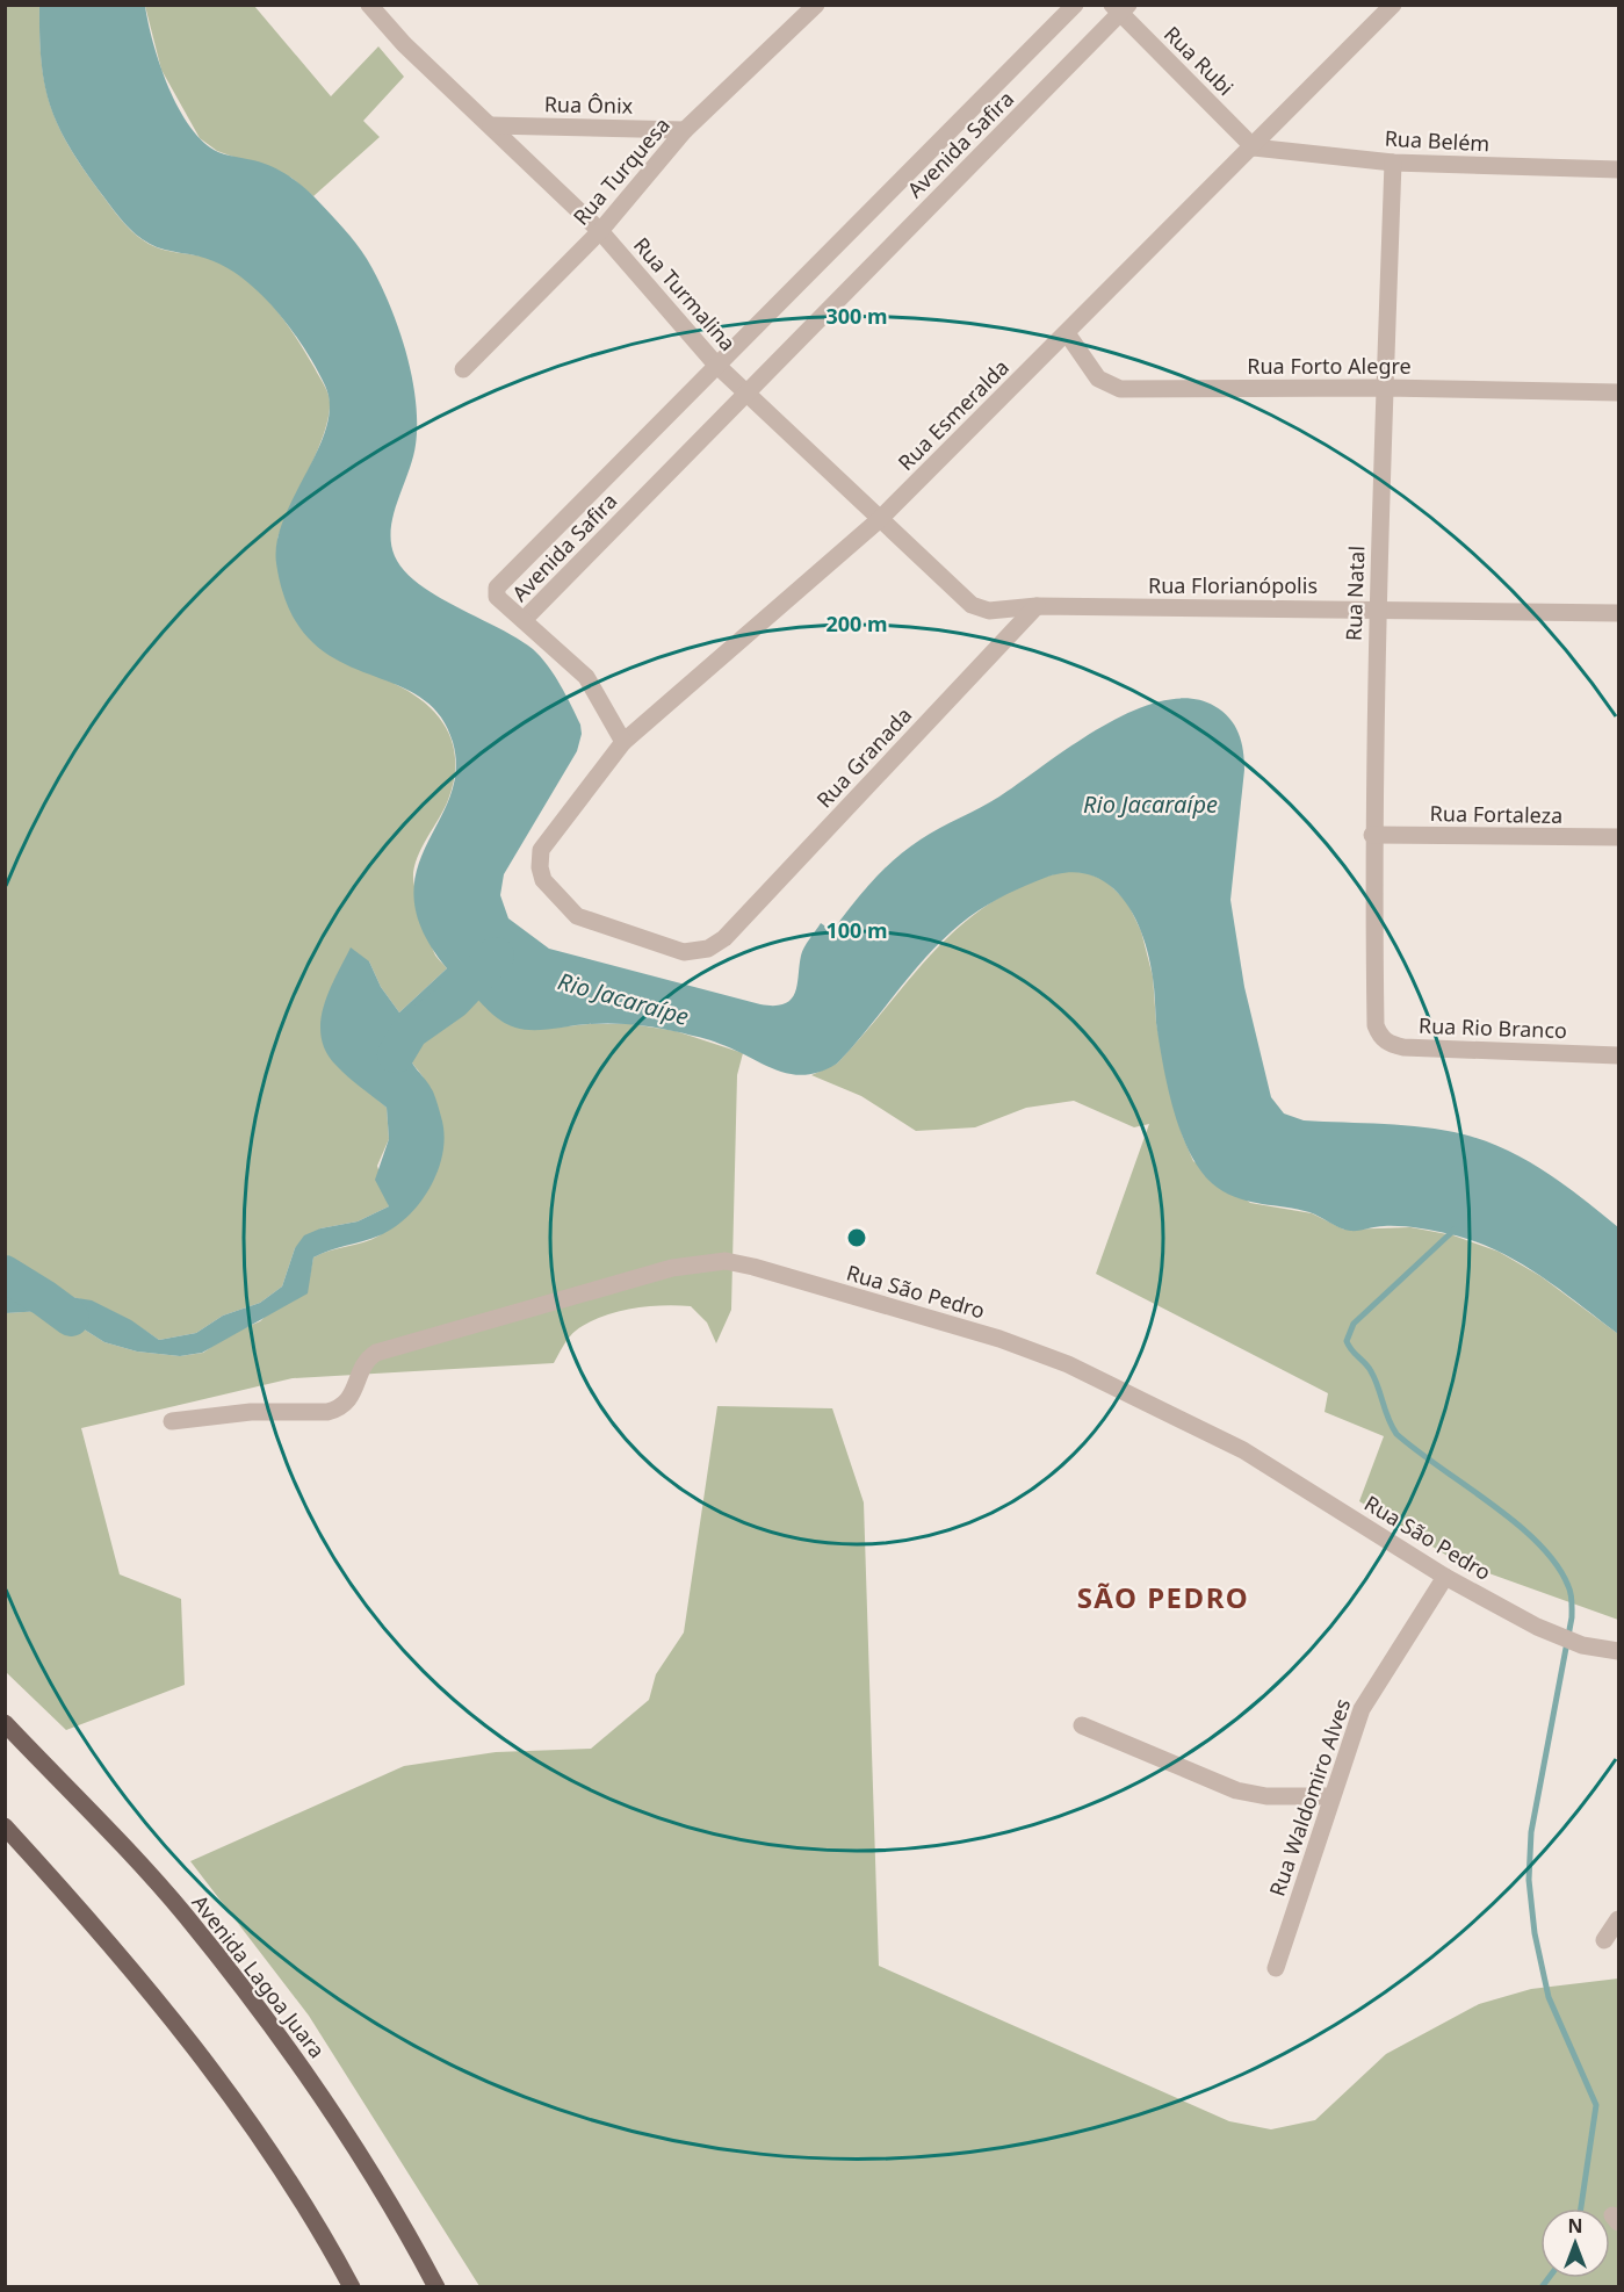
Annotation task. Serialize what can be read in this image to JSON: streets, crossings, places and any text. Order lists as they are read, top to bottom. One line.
{"streets":{"main road":["Avenida Lagoa Juara"],"street":["Rua Rubi","Rua Ônix","Rua Belém","Avenida Safira","Rua Turquesa","Rua Turmalina","Rua Forto Alegre","Rua Esmeralda","Rua Florianópolis","Rua Natal","Rua Granada","Rua Fortaleza","Rua Rio Branco","Rua São Pedro","Rua Waldomiro Alves"]},"crossings":[["Rua Rubi","Rua Belém"],["Rua Rubi","Avenida Safira"],["Rua Rubi","Rua Esmeralda"],["Rua Ônix","Rua Turquesa"],["Rua Ônix","Rua Turmalina"],["Rua Belém","Rua Esmeralda"],["Rua Belém","Rua Natal"],["Avenida Safira","Rua Turmalina"],["Rua Turquesa","Rua Turmalina"],["Rua Turmalina","Rua Esmeralda"],["Rua Turmalina","Rua Florianópolis"],["Rua Forto Alegre","Rua Esmeralda"],["Rua Forto Alegre","Rua Natal"],["Rua Esmeralda","Rua Granada"],["Rua Florianópolis","Rua Natal"],["Rua Florianópolis","Rua Granada"],["Rua Natal","Rua Fortaleza"],["Rua Natal","Rua Rio Branco"],["Rua São Pedro","Rua Waldomiro Alves"]],"districts":["SÃO PEDRO"],"water":["Rio Jacaraípe"],"north":"top","rings":["300 m","200 m","100 m"]}
